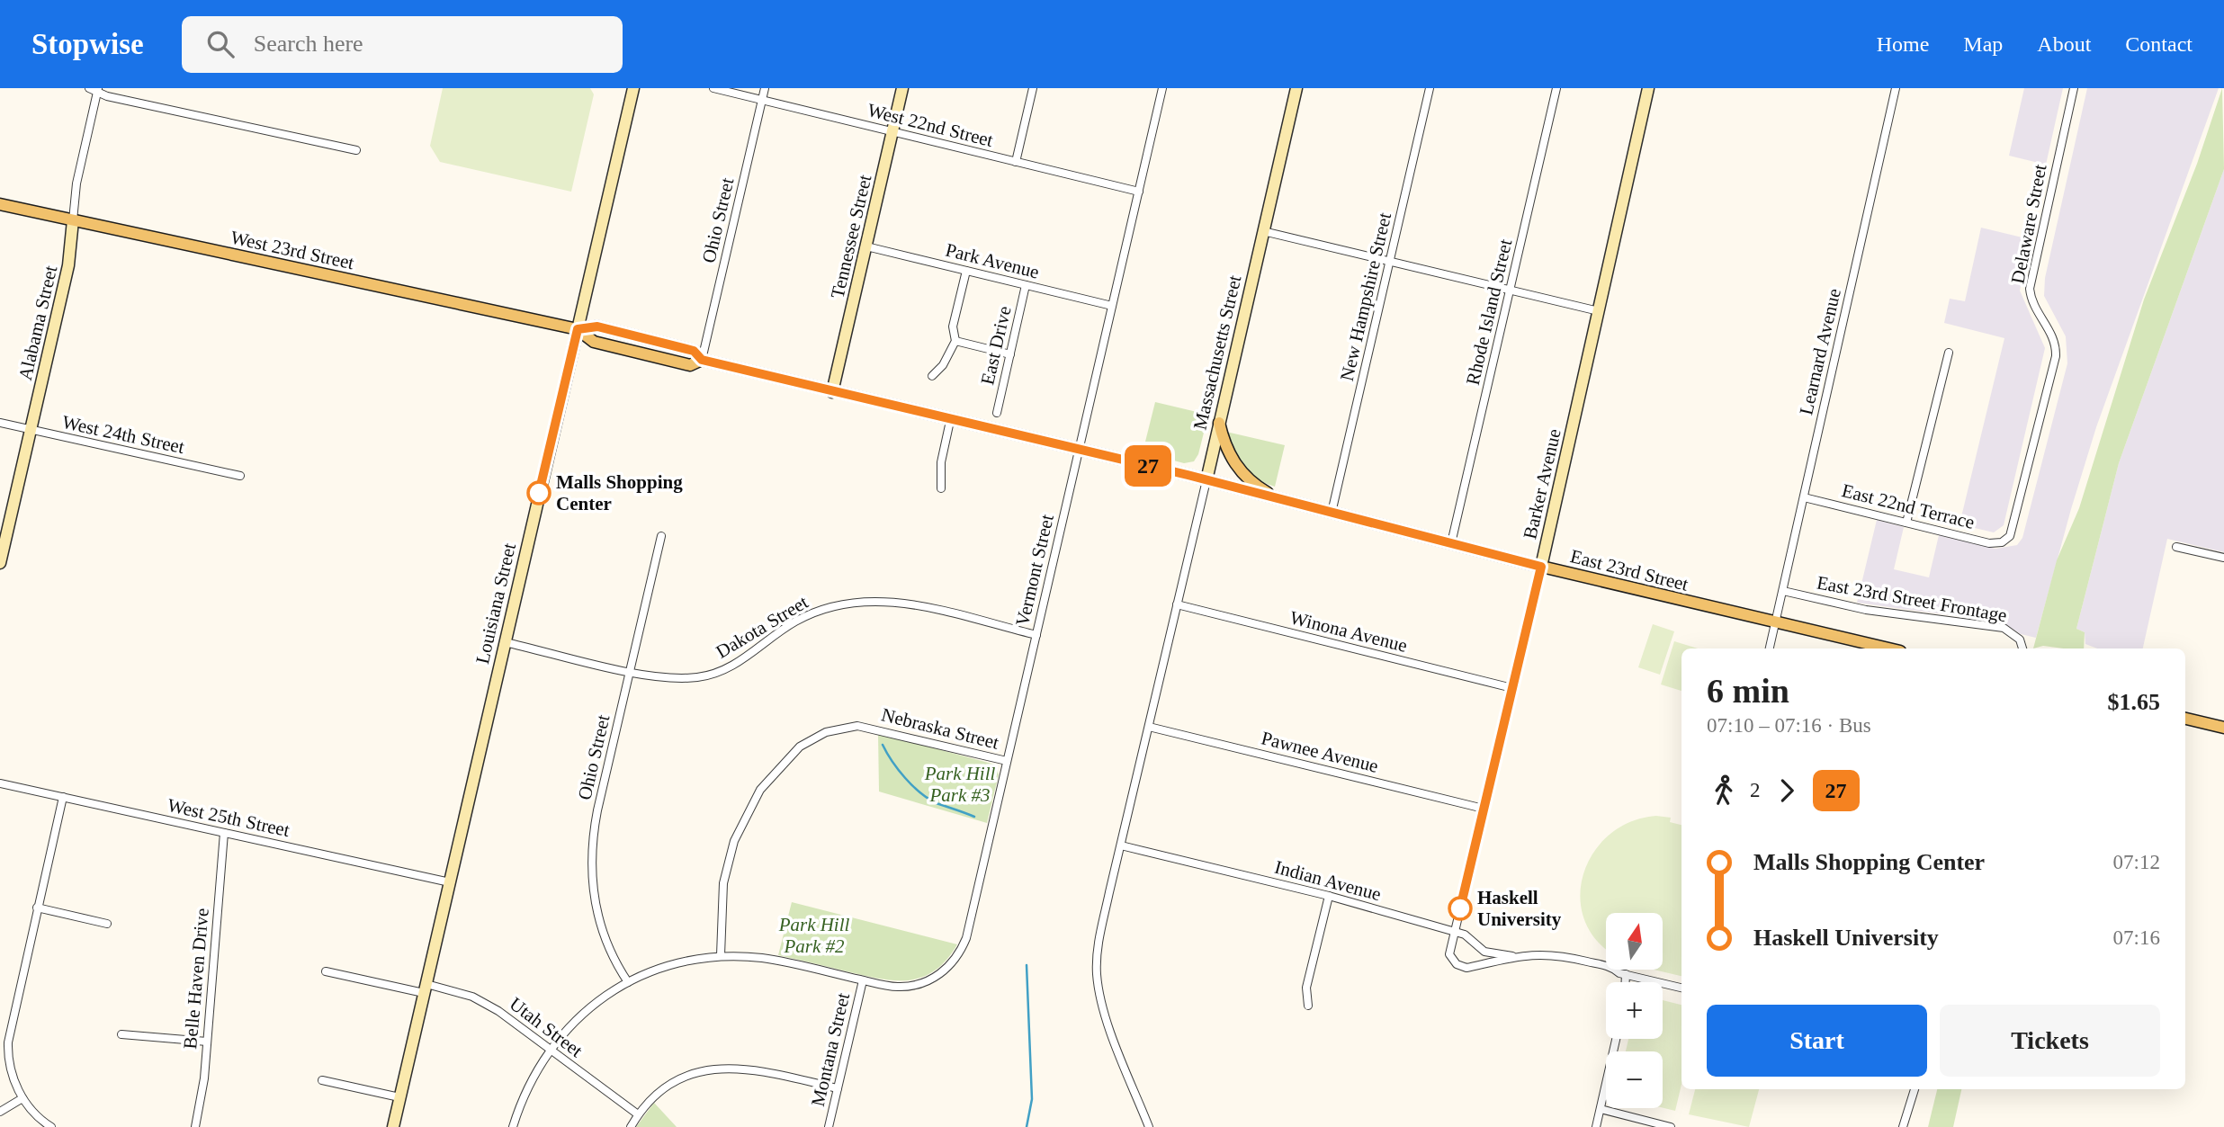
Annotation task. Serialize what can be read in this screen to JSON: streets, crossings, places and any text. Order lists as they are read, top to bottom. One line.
{"streets":{"main road":["Tennessee Street","West 23rd Street","Alabama Street","Massachusetts Street","Barker Avenue","East 23rd Street","Louisiana Street"],"street":["West 22nd Street","Ohio Street","Delaware Street","Park Avenue","New Hampshire Street","Rhode Island Street","East Drive","Learnard Avenue","West 24th Street","East 22nd Terrace","Vermont Street","East 23rd Street Frontage","Dakota Street","Winona Avenue","Nebraska Street","Pawnee Avenue","West 25th Street","Indian Avenue","Belle Haven Drive","Utah Street","Montana Street"]},"crossings":[["West 22nd Street","Ohio Street"],["West 22nd Street","Tennessee Street"],["West 22nd Street","Vermont Street"],["Ohio Street","West 23rd Street"],["Ohio Street","Vermont Street"],["Ohio Street","Dakota Street"],["Delaware Street","East 22nd Terrace"],["Tennessee Street","West 23rd Street"],["Tennessee Street","Park Avenue"],["West 23rd Street","Alabama Street"],["West 23rd Street","Massachusetts Street"],["West 23rd Street","Vermont Street"],["West 23rd Street","East 23rd Street"],["West 23rd Street","Louisiana Street"],["Park Avenue","East Drive"],["Park Avenue","Vermont Street"],["New Hampshire Street","East 23rd Street"],["Rhode Island Street","East 23rd Street"],["Alabama Street","West 24th Street"],["Learnard Avenue","East 22nd Terrace"],["Learnard Avenue","East 23rd Street"],["Learnard Avenue","East 23rd Street Frontage"],["Massachusetts Street","East 23rd Street"],["Massachusetts Street","Winona Avenue"],["Massachusetts Street","Pawnee Avenue"],["Massachusetts Street","Indian Avenue"],["Barker Avenue","East 23rd Street"],["Barker Avenue","Winona Avenue"],["Barker Avenue","Pawnee Avenue"],["Barker Avenue","Indian Avenue"],["Vermont Street","Dakota Street"],["Vermont Street","Nebraska Street"],["Vermont Street","Utah Street"],["Vermont Street","Montana Street"],["Louisiana Street","Dakota Street"],["Louisiana Street","West 25th Street"],["Louisiana Street","Utah Street"],["West 25th Street","Belle Haven Drive"]],"parks":["Park Hill Park #3","Park Hill Park #2"],"places":["Malls Shopping Center","Haskell University"],"lines":["bus line 27"],"north":"top","page":{"header":"Stopwise","search":"Search here","nav":["Home","Map","About","Contact"],"on_map":"27","heading":["6 min","07:10 – 07:16 · Bus","$1.65"],"legs":["2","27"],"list":[{"name":"Malls Shopping Center","value":"07:12"},{"name":"Haskell University","value":"07:16"}],"map_buttons":["+","−"],"buttons":["Start","Tickets"]}}
